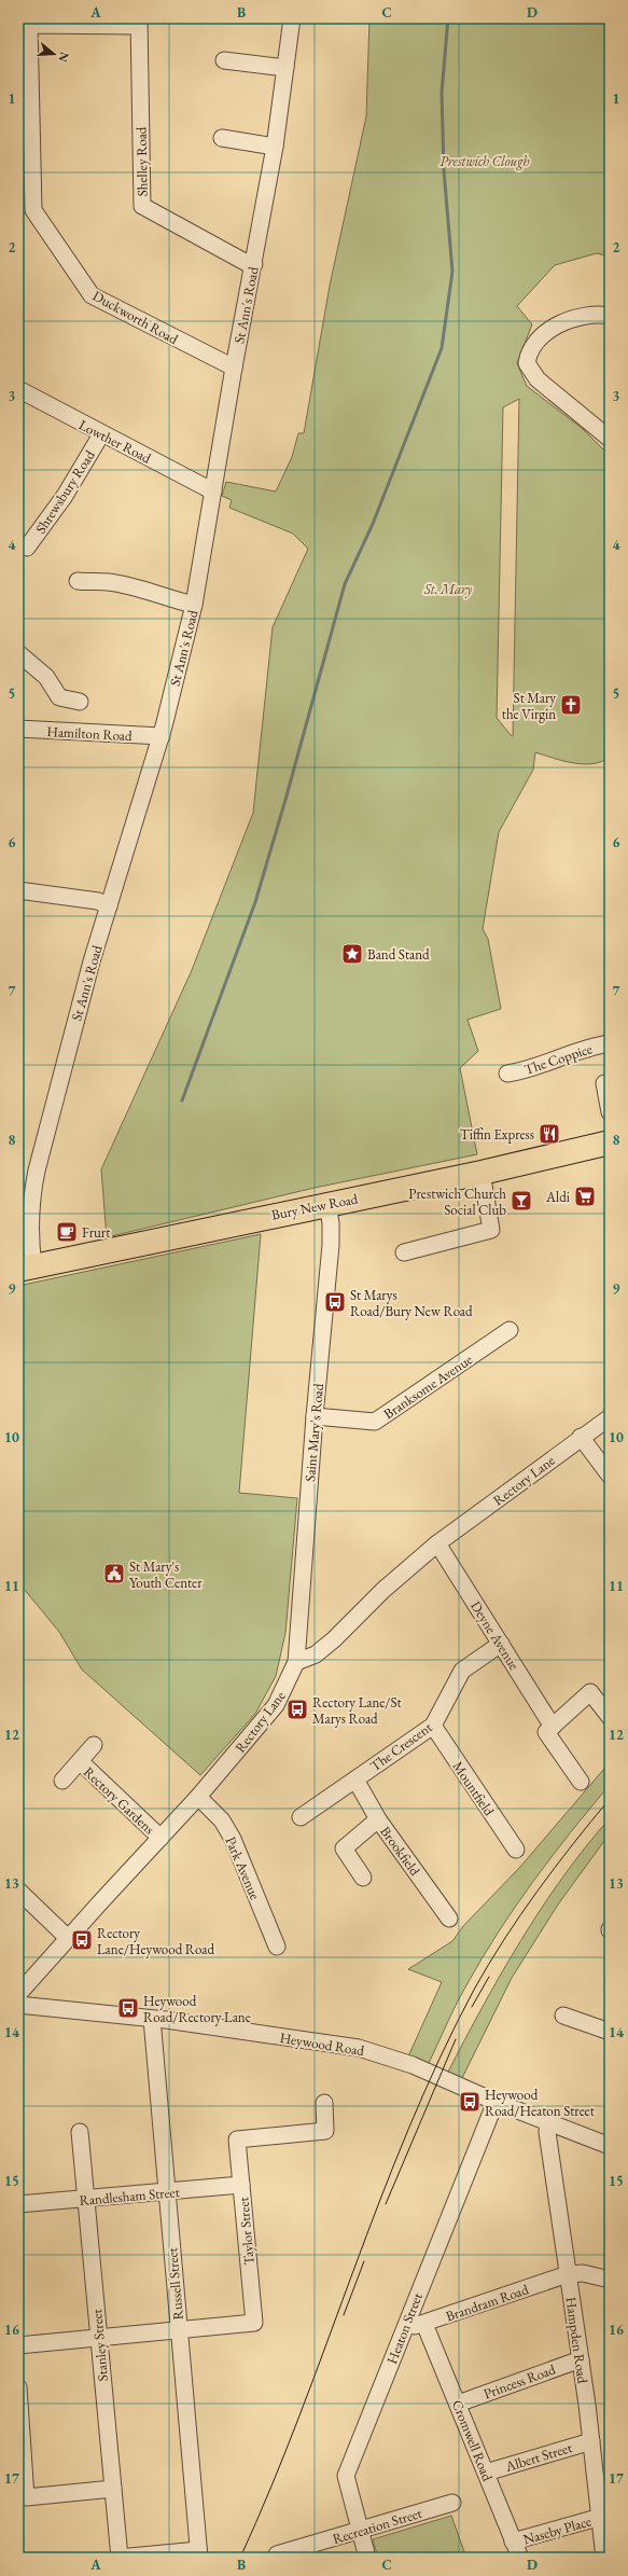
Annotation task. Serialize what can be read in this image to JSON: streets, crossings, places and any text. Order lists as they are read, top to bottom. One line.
{"streets":{"highway":["Bury New Road"],"street":["Shelley Road","St Ann's Road","Duckworth Road","Lowther Road","Shrewsbury Road","Hamilton Road","The Coppice","Branksome Avenue","Saint Mary's Road","Rectory Lane","Deyne Avenue","The Crescent","Mountfield","Rectory Gardens","Brookfield","Park Avenue","Heywood Road","Randlesham Street","Taylor Street","Russell Street","Brandram Road","Heaton Street","Hampden Road","Stanley Street","Princess Road","Cromwell Road","Albert Street","Recreation Street","Naseby Place"]},"crossings":[["Shelley Road","St Ann's Road"],["Shelley Road","Duckworth Road"],["St Ann's Road","Duckworth Road"],["St Ann's Road","Lowther Road"],["St Ann's Road","Hamilton Road"],["St Ann's Road","Bury New Road"],["Lowther Road","Shrewsbury Road"],["Bury New Road","Saint Mary's Road"],["Branksome Avenue","Saint Mary's Road"],["Saint Mary's Road","Rectory Lane"],["Rectory Lane","Deyne Avenue"],["Rectory Lane","Rectory Gardens"],["Rectory Lane","Park Avenue"],["Deyne Avenue","The Crescent"],["The Crescent","Mountfield"],["The Crescent","Brookfield"],["Heywood Road","Russell Street"],["Heywood Road","Heaton Street"],["Heywood Road","Hampden Road"],["Randlesham Street","Taylor Street"],["Randlesham Street","Russell Street"],["Randlesham Street","Stanley Street"],["Taylor Street","Russell Street"],["Brandram Road","Heaton Street"],["Brandram Road","Hampden Road"],["Brandram Road","Cromwell Road"],["Heaton Street","Recreation Street"],["Hampden Road","Princess Road"],["Hampden Road","Albert Street"],["Hampden Road","Naseby Place"],["Princess Road","Cromwell Road"],["Cromwell Road","Albert Street"],["Cromwell Road","Naseby Place"]],"parks":["Prestwich Clough","St. Mary"],"places":{"church":["St Mary the Virgin"],"place":["Band Stand"],"restaurant":["Tiffin Express"],"supermarket":["Aldi"],"bar":["Prestwich Church Social Club"],"cafe":["Frurt"],"bus stop":["St Marys Road/Bury New Road","Rectory Lane/St Marys Road","Rectory Lane/Heywood Road","Heywood Road/Rectory Lane","Heywood Road/Heaton Street"],"public building":["St Mary's Youth Center"]},"north":"right","grid":{"columns":["A","B","C","D"],"rows":["1","2","3","4","5","6","7","8","9","10","11","12","13","14","15","16","17"]}}
